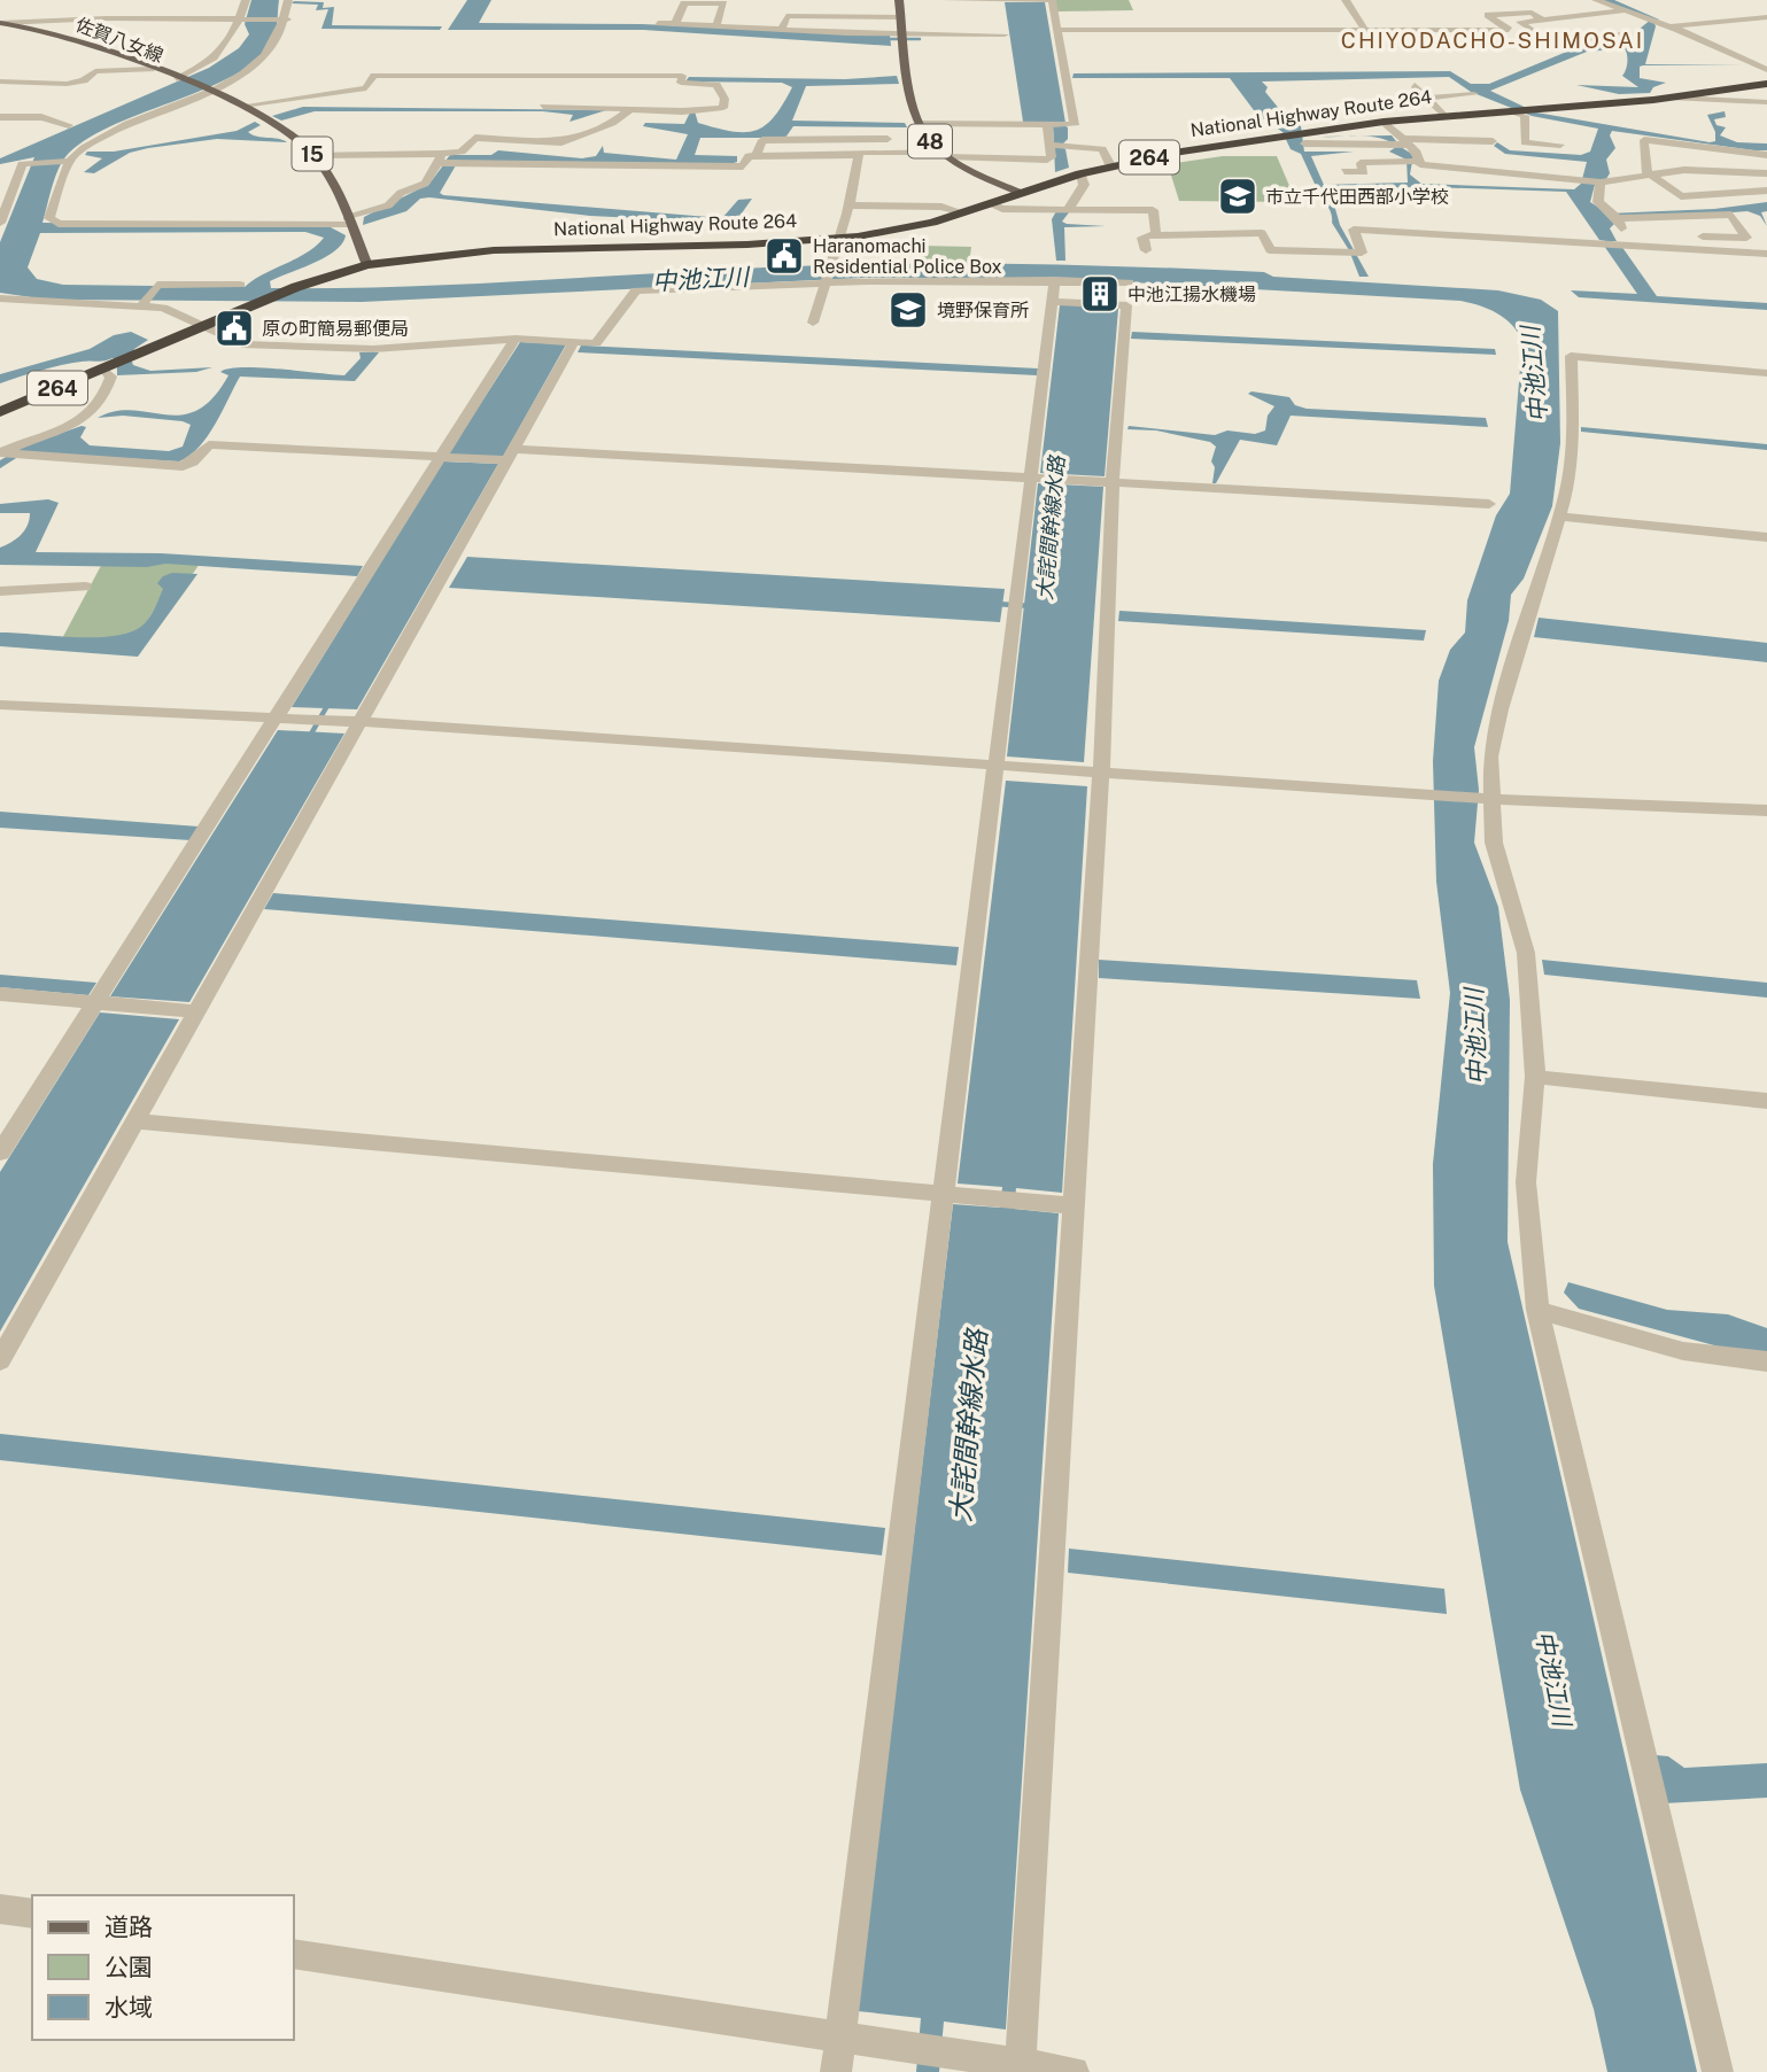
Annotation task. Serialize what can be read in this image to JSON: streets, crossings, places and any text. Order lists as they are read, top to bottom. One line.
{"streets":{"highway":["National Highway Route 264","264"],"main road":["佐賀八女線","48","15"]},"crossings":[["佐賀八女線","15"],["National Highway Route 264","48"],["National Highway Route 264","15"],["National Highway Route 264","264"]],"districts":["CHIYODACHO-SHIMOSAI"],"water":["中池江川","大詫間幹線水路"],"places":{"school or university":["市立千代田西部小学校","境野保育所"],"public building":["Haranomachi Residential Police Box","原の町簡易郵便局"],"building":["中池江揚水機場"]},"legend":["道路","公園","水域"]}
